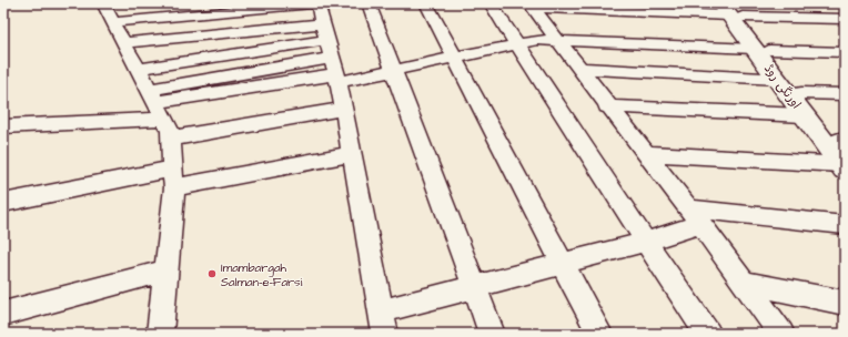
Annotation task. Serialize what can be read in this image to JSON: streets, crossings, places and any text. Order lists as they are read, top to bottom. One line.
{"streets":{"main road":["اورنگی روڈ"]},"places":["Imambargah Salman-e-Farsi"]}
